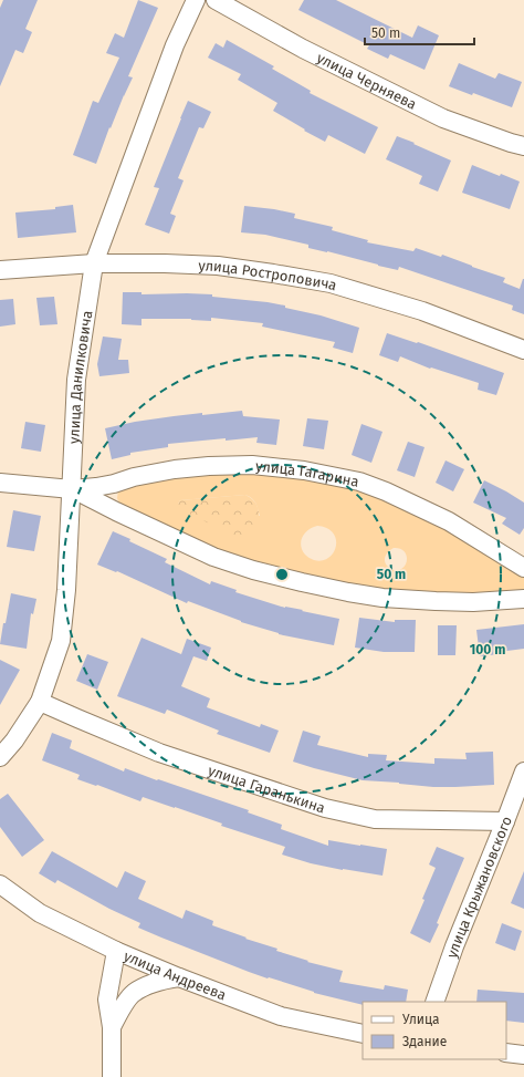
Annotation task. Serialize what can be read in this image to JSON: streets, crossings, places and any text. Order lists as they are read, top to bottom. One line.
{"streets":{"street":["улица Черняева","улица Ростроповича","улица Данилковича","улица Гагарина","улица Гаранькина","улица Крыжановского","улица Андреева"]},"crossings":[["улица Ростроповича","улица Данилковича"],["улица Данилковича","улица Гагарина"],["улица Данилковича","улица Гаранькина"],["улица Гаранькина","улица Крыжановского"]],"legend":["Улица","Здание"],"scale_bar":"50 m","rings":["50 m","100 m"]}
